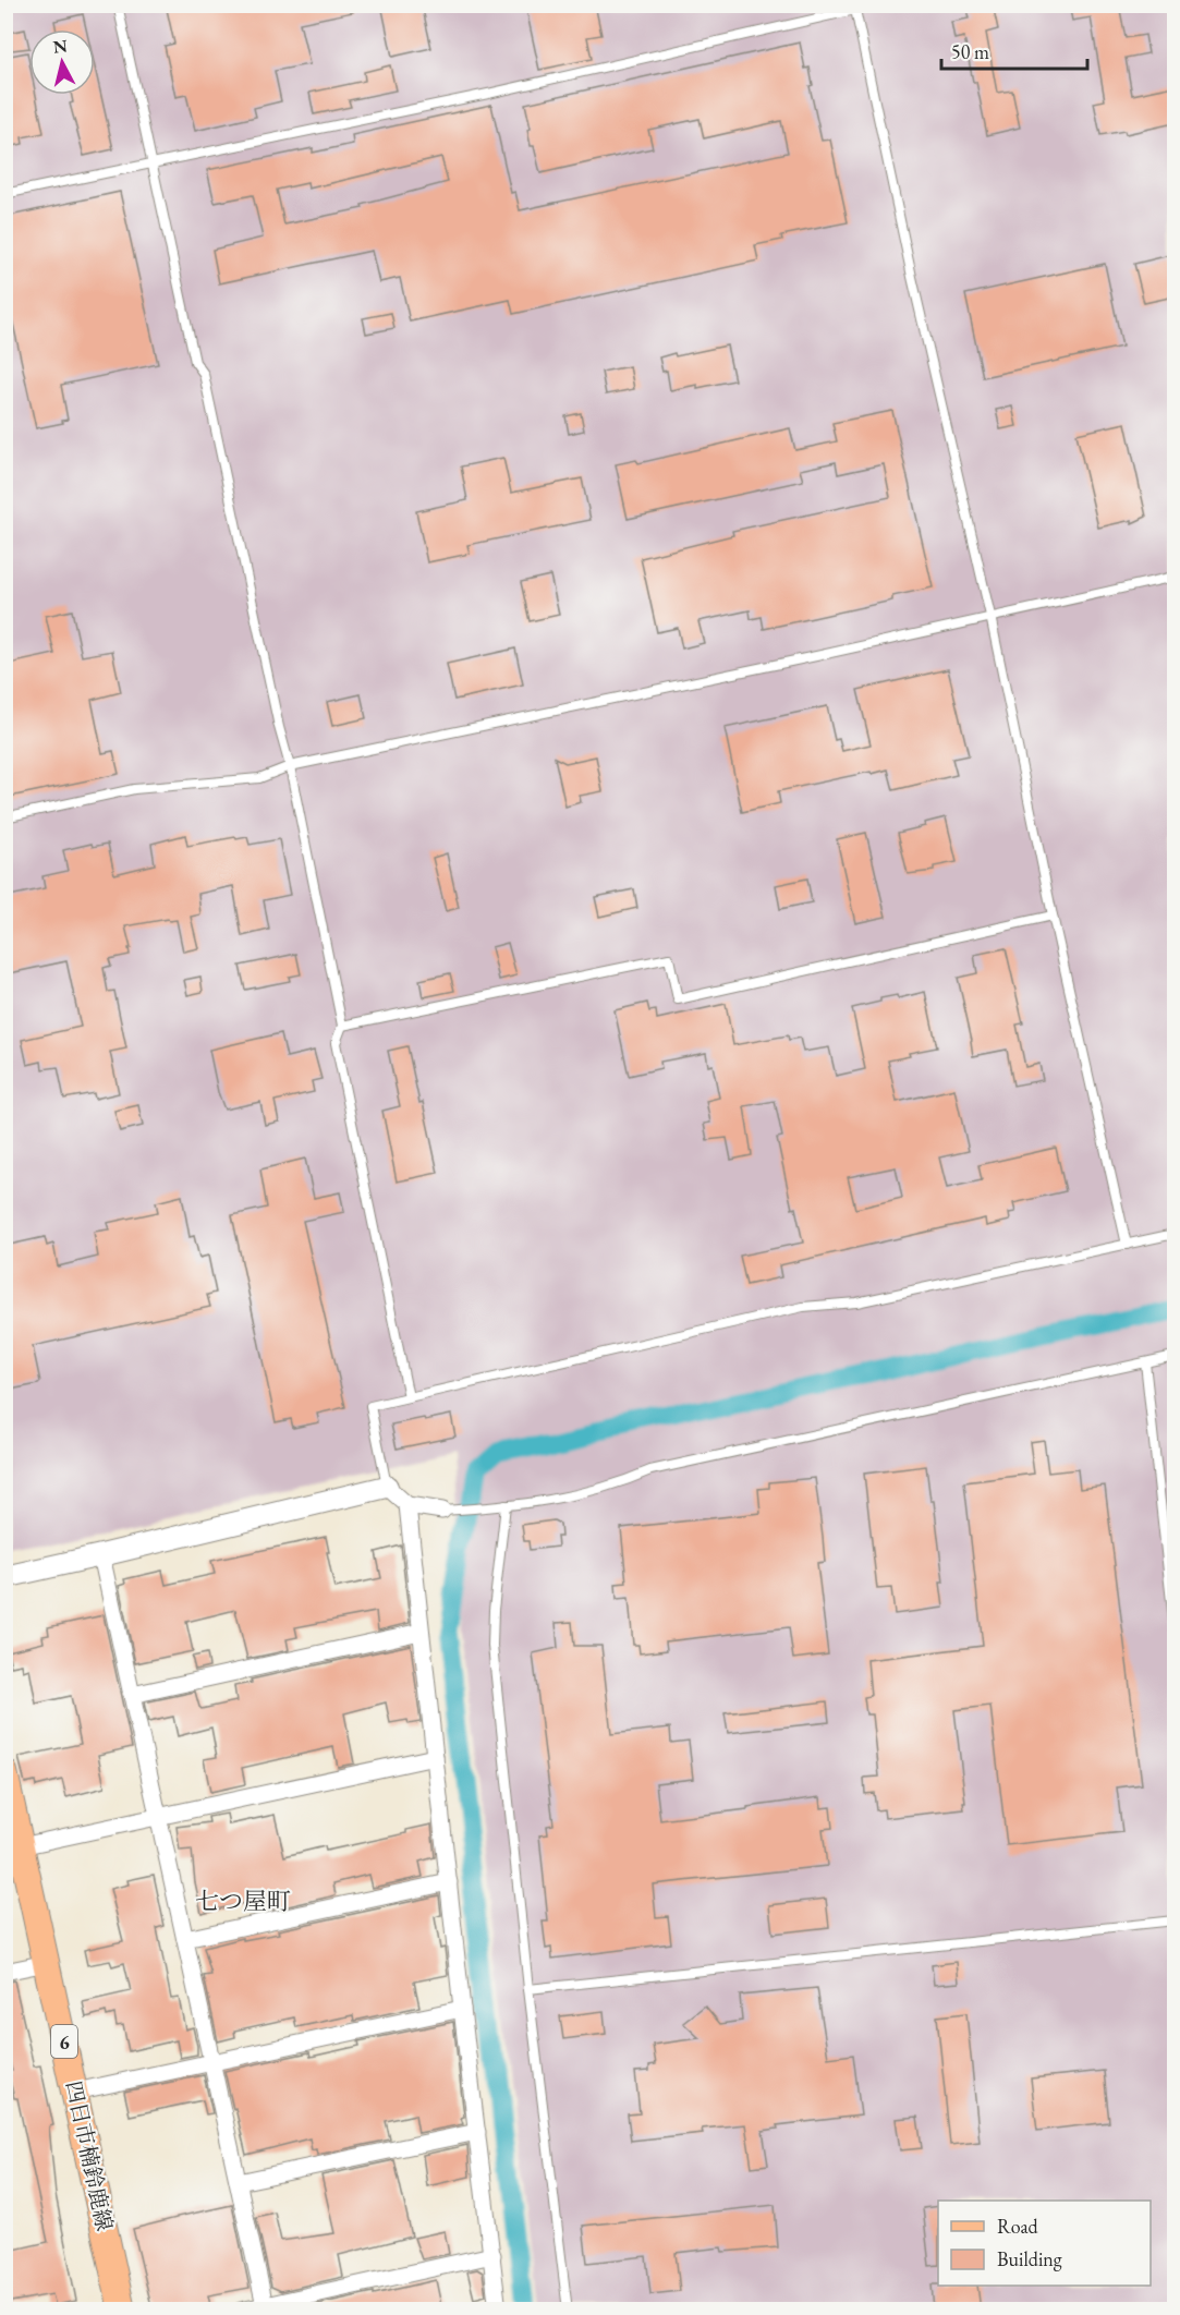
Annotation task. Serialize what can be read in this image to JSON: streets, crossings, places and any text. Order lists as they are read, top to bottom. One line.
{"streets":{"main road":["6","四日市楠鈴鹿線"]},"districts":["七つ屋町"],"legend":["Road","Building"],"scale_bar":"50 m","north":"top"}
